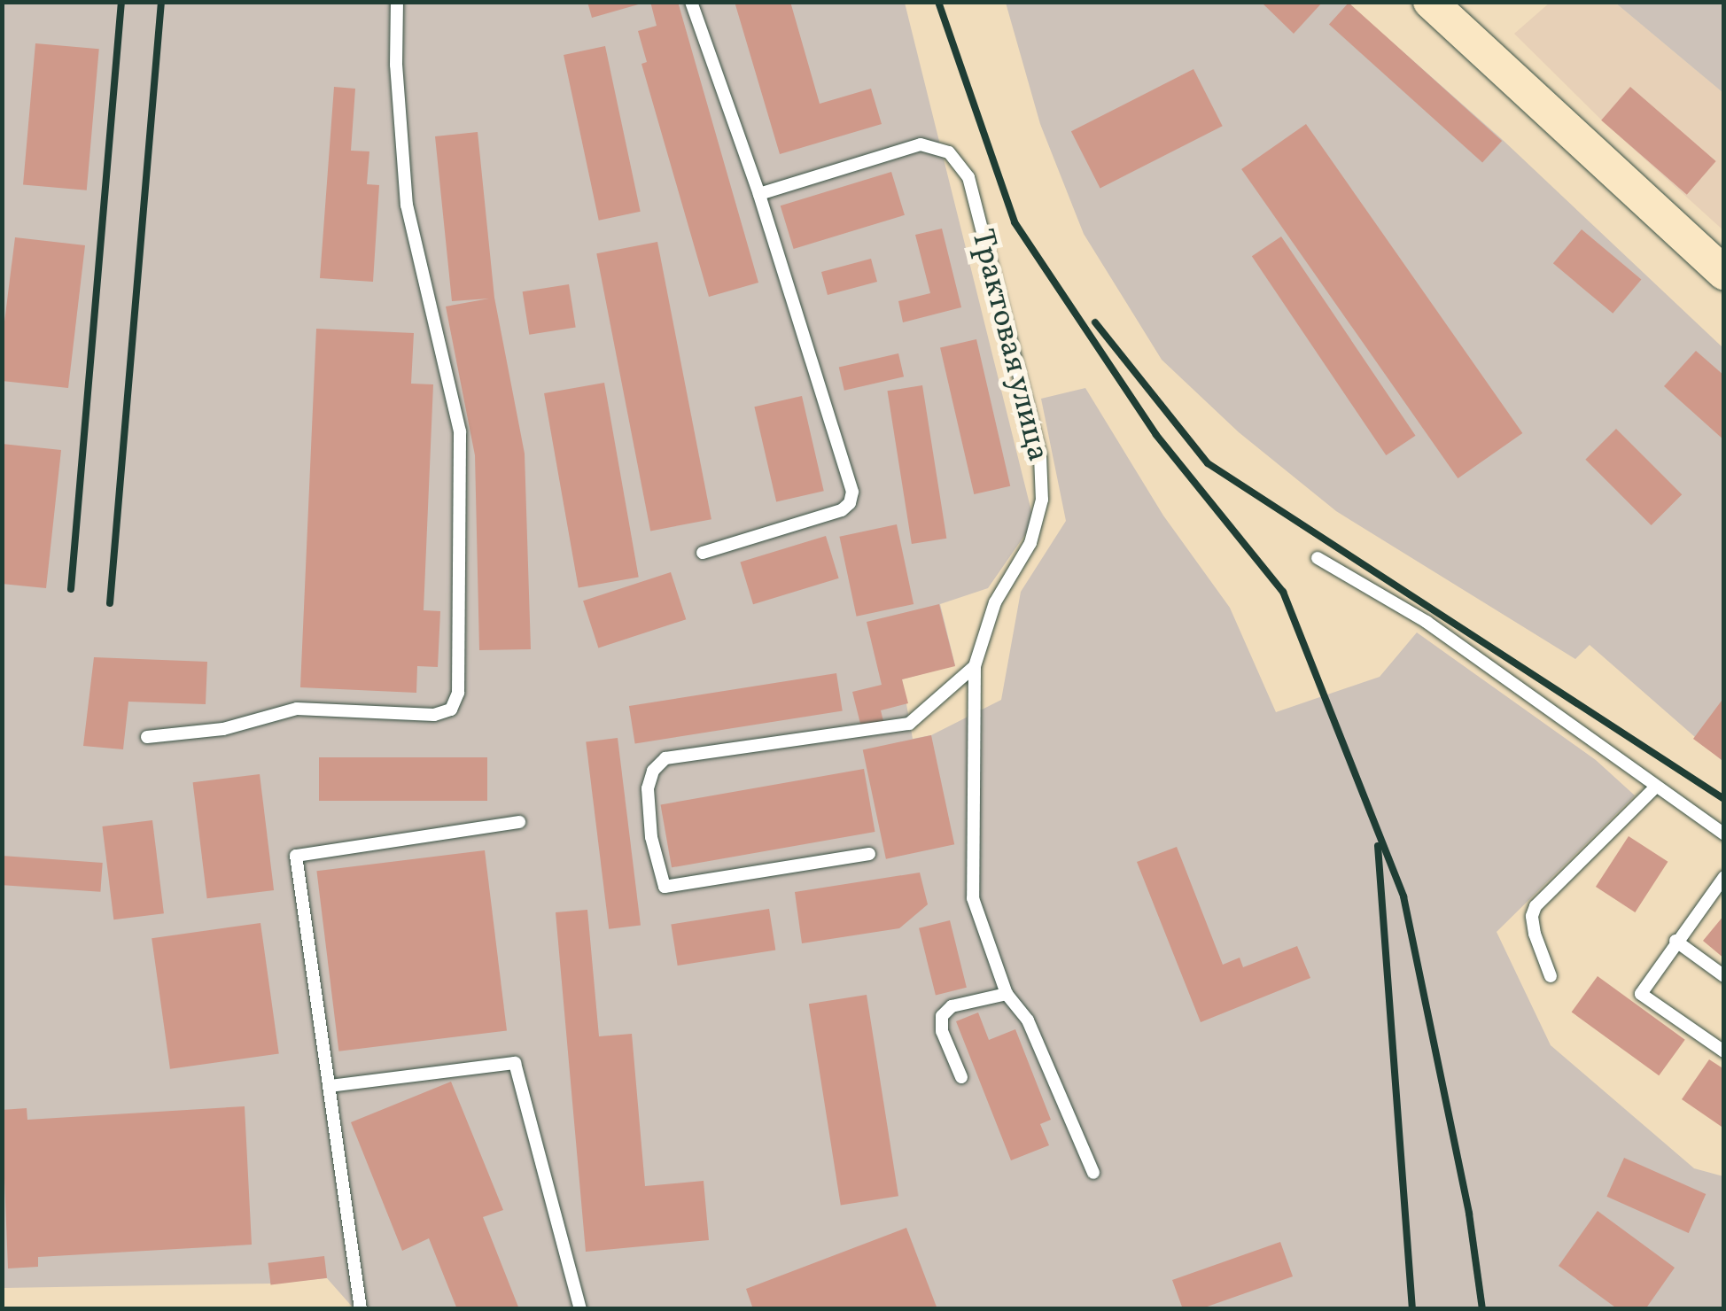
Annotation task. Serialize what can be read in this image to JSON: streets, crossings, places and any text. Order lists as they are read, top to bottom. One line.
{"streets":{"lane":["Трактовая улица"]}}
